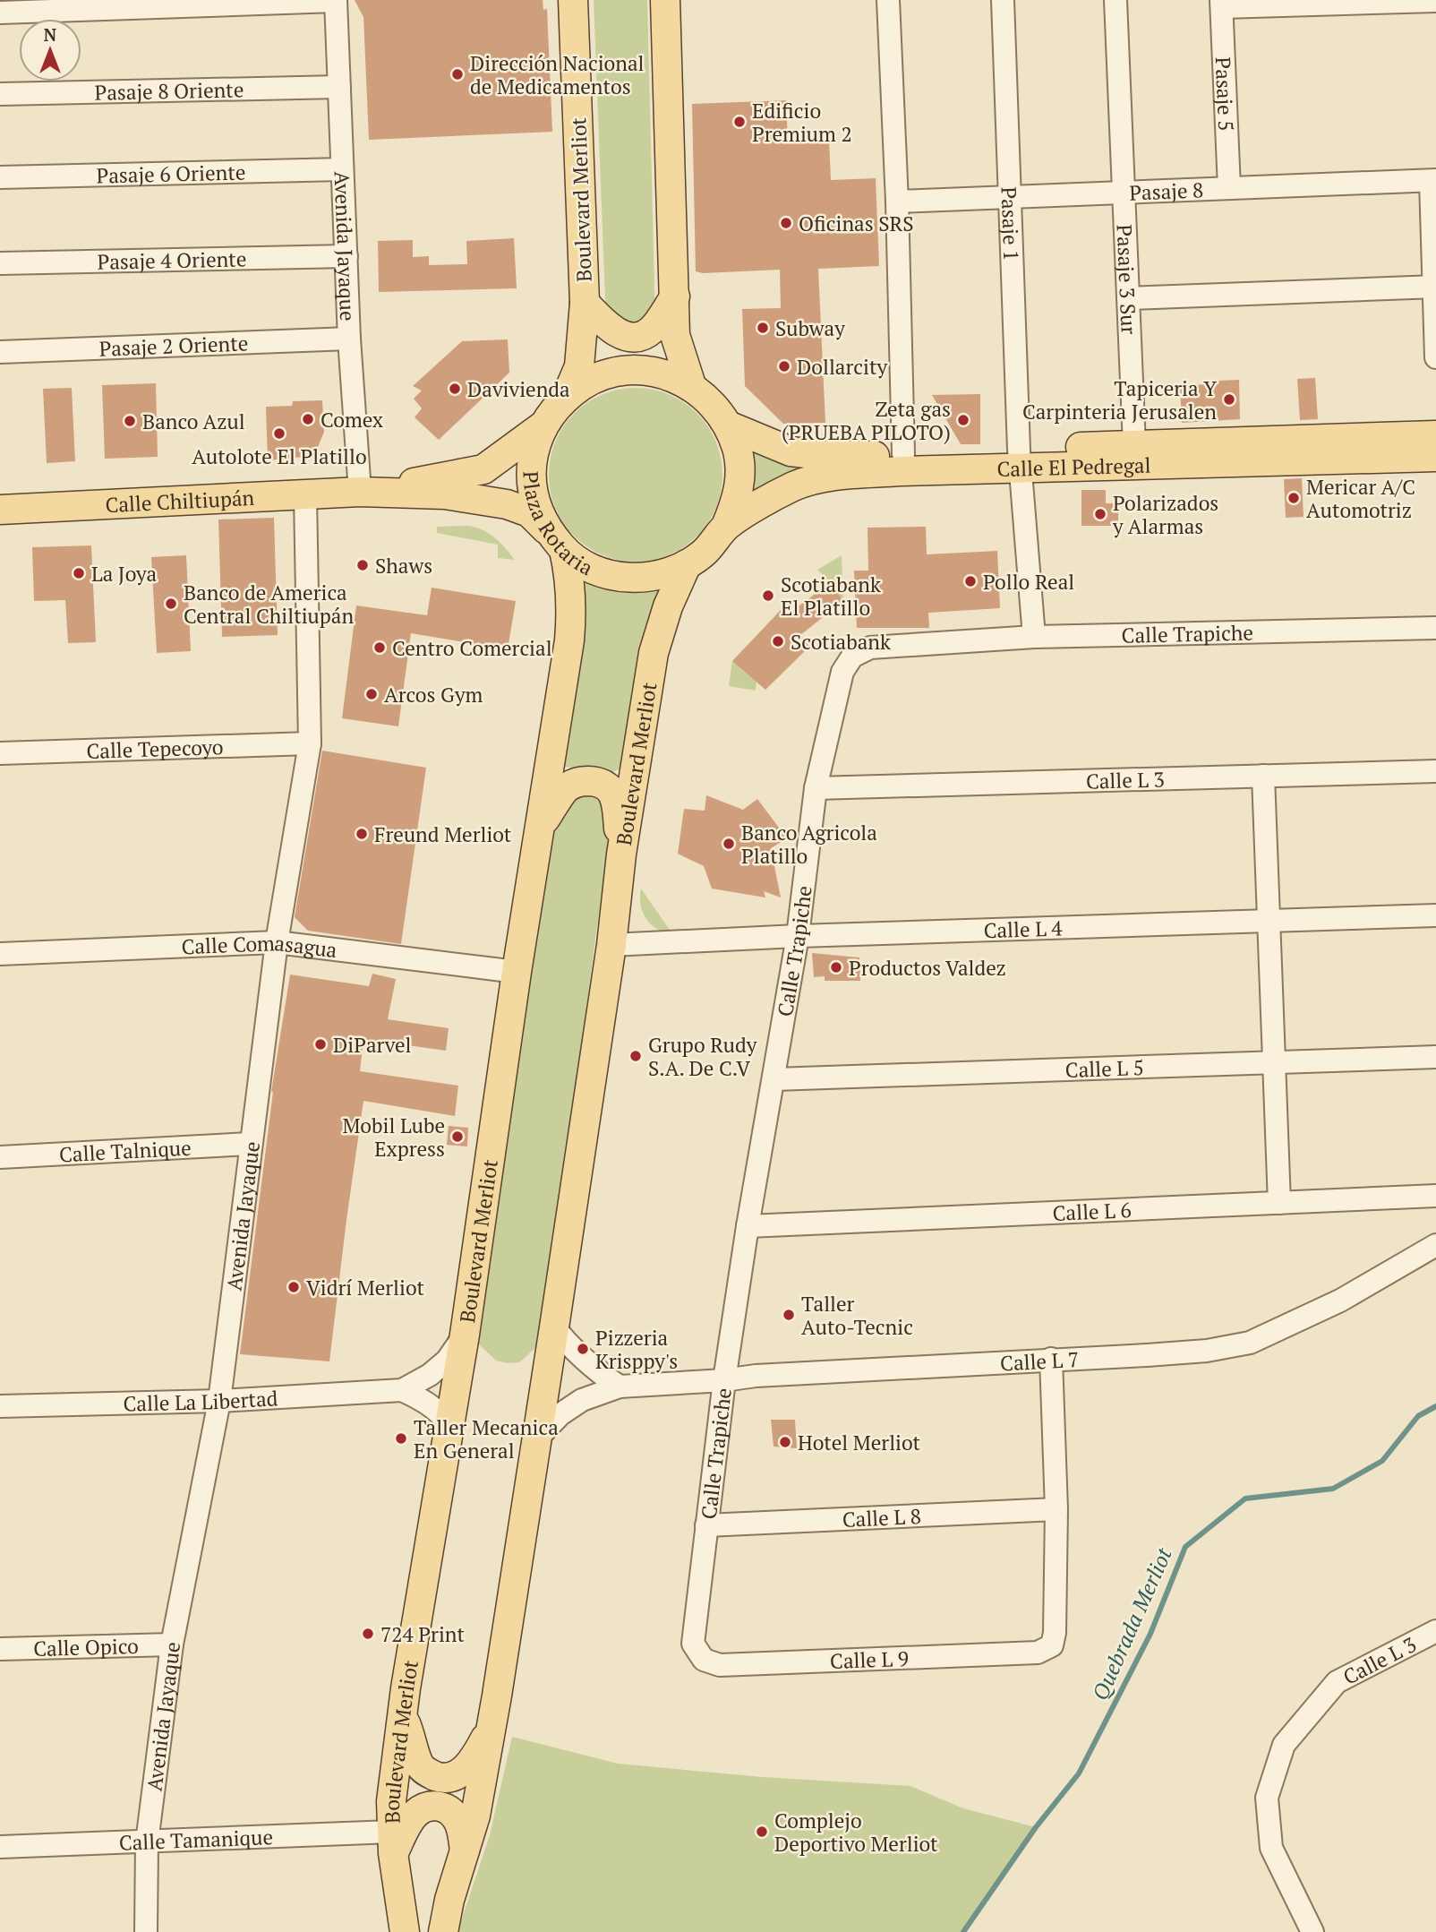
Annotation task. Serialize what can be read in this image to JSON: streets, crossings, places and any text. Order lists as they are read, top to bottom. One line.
{"streets":{"main road":["Boulevard Merliot","Calle El Pedregal","Calle Chiltiupán","Plaza Rotaria"],"street":["Pasaje 8 Oriente","Pasaje 5","Pasaje 6 Oriente","Pasaje 8","Pasaje 1","Avenida Jayaque","Pasaje 4 Oriente","Pasaje 3 Sur","Pasaje 2 Oriente","Calle Trapiche","Calle Tepecoyo","Calle L 3","Calle L 4","Calle Comasagua","Calle L 5","Calle Talnique","Calle L 6","Calle L 7","Calle La Libertad","Calle L 8","Calle Opico","Calle L 9","Calle Tamanique"]},"crossings":[["Pasaje 8 Oriente","Avenida Jayaque"],["Pasaje 5","Pasaje 8"],["Pasaje 6 Oriente","Avenida Jayaque"],["Pasaje 8","Pasaje 1"],["Pasaje 8","Pasaje 3 Sur"],["Boulevard Merliot","Calle El Pedregal"],["Boulevard Merliot","Calle Chiltiupán"],["Boulevard Merliot","Plaza Rotaria"],["Boulevard Merliot","Calle L 4"],["Boulevard Merliot","Calle Comasagua"],["Boulevard Merliot","Calle L 7"],["Boulevard Merliot","Calle La Libertad"],["Boulevard Merliot","Calle Tamanique"],["Pasaje 1","Calle El Pedregal"],["Pasaje 1","Calle Trapiche"],["Avenida Jayaque","Pasaje 4 Oriente"],["Avenida Jayaque","Pasaje 2 Oriente"],["Avenida Jayaque","Calle Chiltiupán"],["Avenida Jayaque","Calle Tepecoyo"],["Avenida Jayaque","Calle Comasagua"],["Avenida Jayaque","Calle Talnique"],["Avenida Jayaque","Calle La Libertad"],["Avenida Jayaque","Calle Opico"],["Avenida Jayaque","Calle Tamanique"],["Pasaje 3 Sur","Calle El Pedregal"],["Calle El Pedregal","Calle Chiltiupán"],["Calle El Pedregal","Plaza Rotaria"],["Calle Chiltiupán","Plaza Rotaria"],["Calle Trapiche","Calle L 3"],["Calle Trapiche","Calle L 4"],["Calle Trapiche","Calle L 5"],["Calle Trapiche","Calle L 6"],["Calle Trapiche","Calle L 7"],["Calle Trapiche","Calle L 8"],["Calle Trapiche","Calle L 9"],["Calle L 8","Calle L 9"]],"water":["Quebrada Merliot"],"places":["Dirección Nacional de Medicamentos","Edificio Premium 2","Oficinas SRS","Subway","Dollarcity","Davivienda","Tapiceria Y Carpinteria Jerusalen","Comex","Zeta gas (PRUEBA PILOTO)","Banco Azul","Autolote El Platillo","Mericar A/C Automotriz","Polarizados y Alarmas","Shaws","La Joya","Pollo Real","Scotiabank El Platillo","Banco de America Central Chiltiupán","Scotiabank","Centro Comercial","Arcos Gym","Freund Merliot","Banco Agricola Platillo","Productos Valdez","DiParvel","Grupo Rudy S.A. De C.V","Mobil Lube Express","Vidrí Merliot","Taller Auto-Tecnic","Pizzeria Krisppy's","Taller Mecanica En General","Hotel Merliot","724 Print","Complejo Deportivo Merliot"],"north":"top"}
